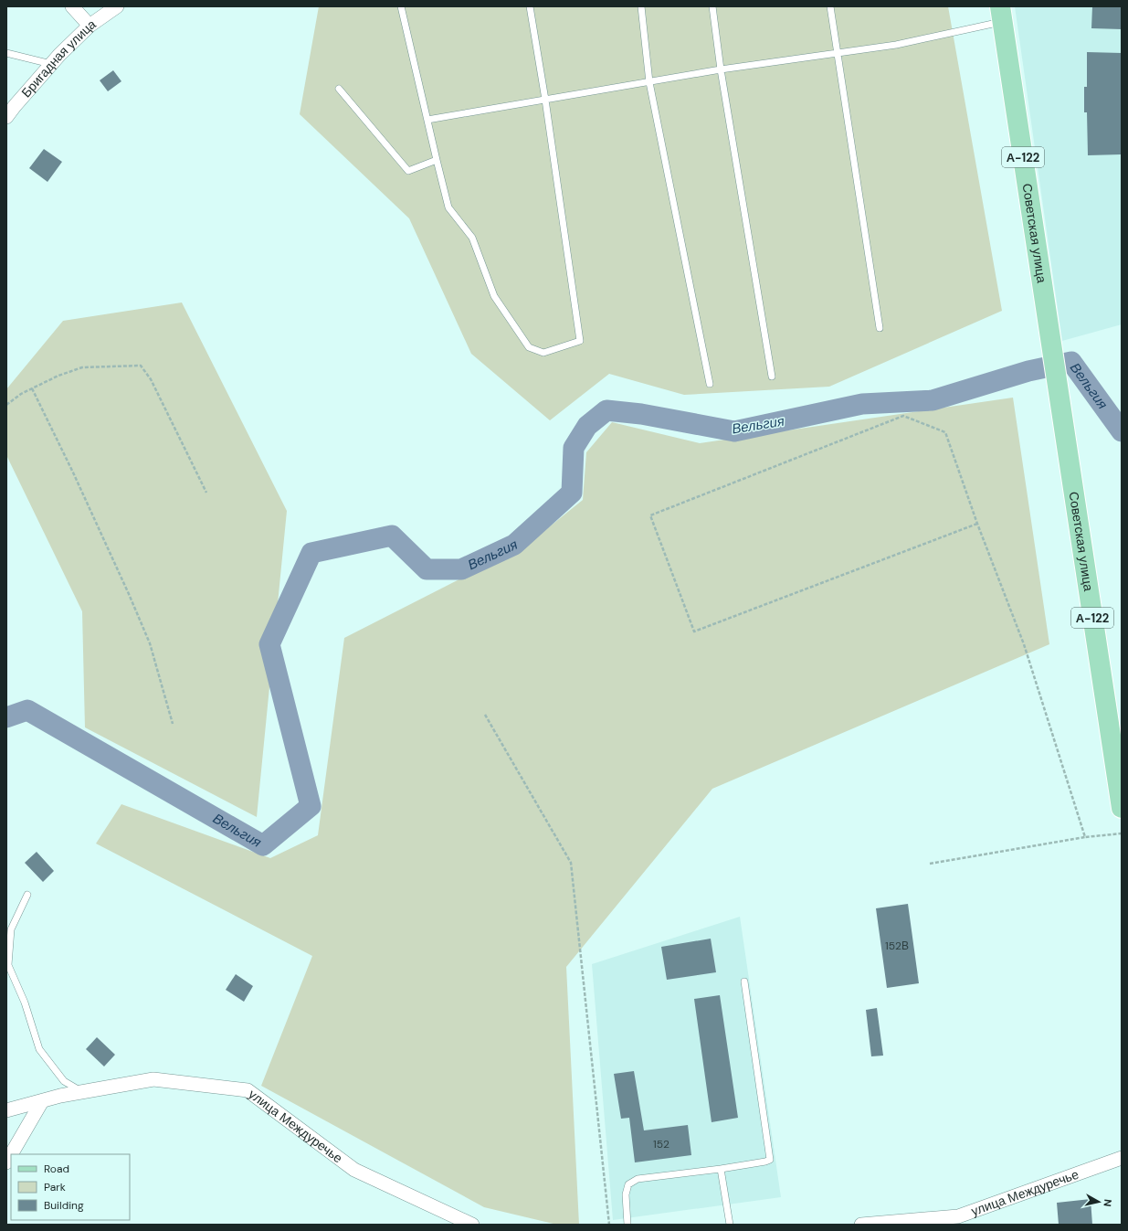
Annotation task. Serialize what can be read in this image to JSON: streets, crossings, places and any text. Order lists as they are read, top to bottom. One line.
{"streets":{"main road":["А-122","Советская улица"],"street":["Бригадная улица","улица Междуречье"]},"water":["Вельгия"],"house_numbers":["152В","152"],"legend":["Road","Park","Building"],"north":"right"}
